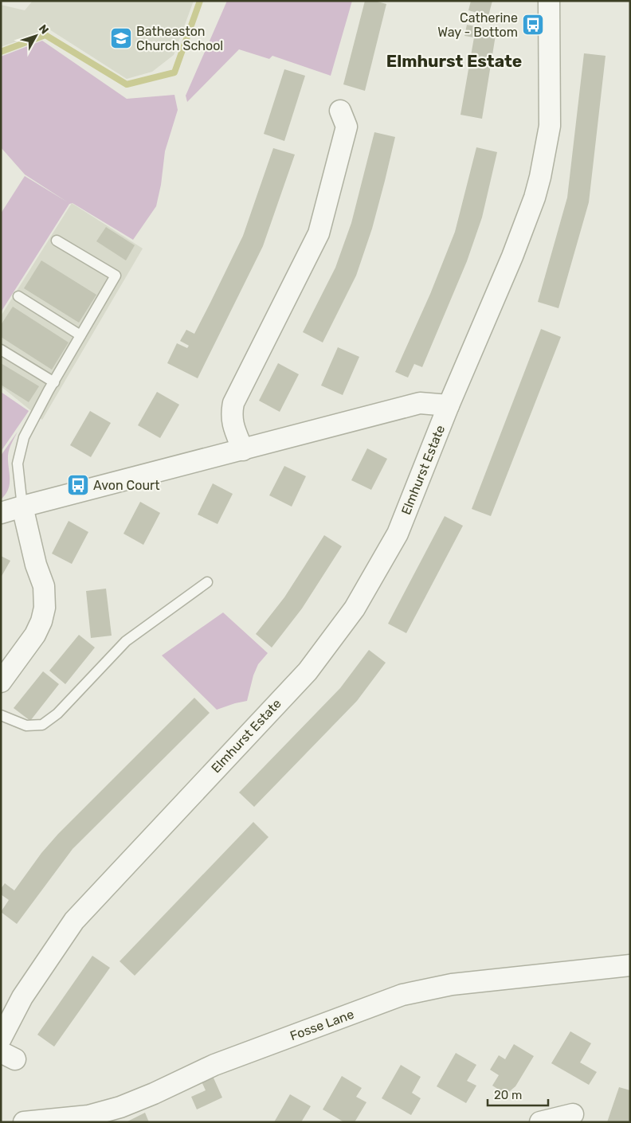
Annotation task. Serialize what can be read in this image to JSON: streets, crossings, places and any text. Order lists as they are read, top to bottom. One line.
{"streets":{"street":["Elmhurst Estate","Fosse Lane"]},"districts":["Elmhurst Estate"],"places":{"bus stop":["Catherine Way - Bottom","Avon Court"],"school or university":["Batheaston Church School"]},"scale_bar":"20 m","north":"top right"}
